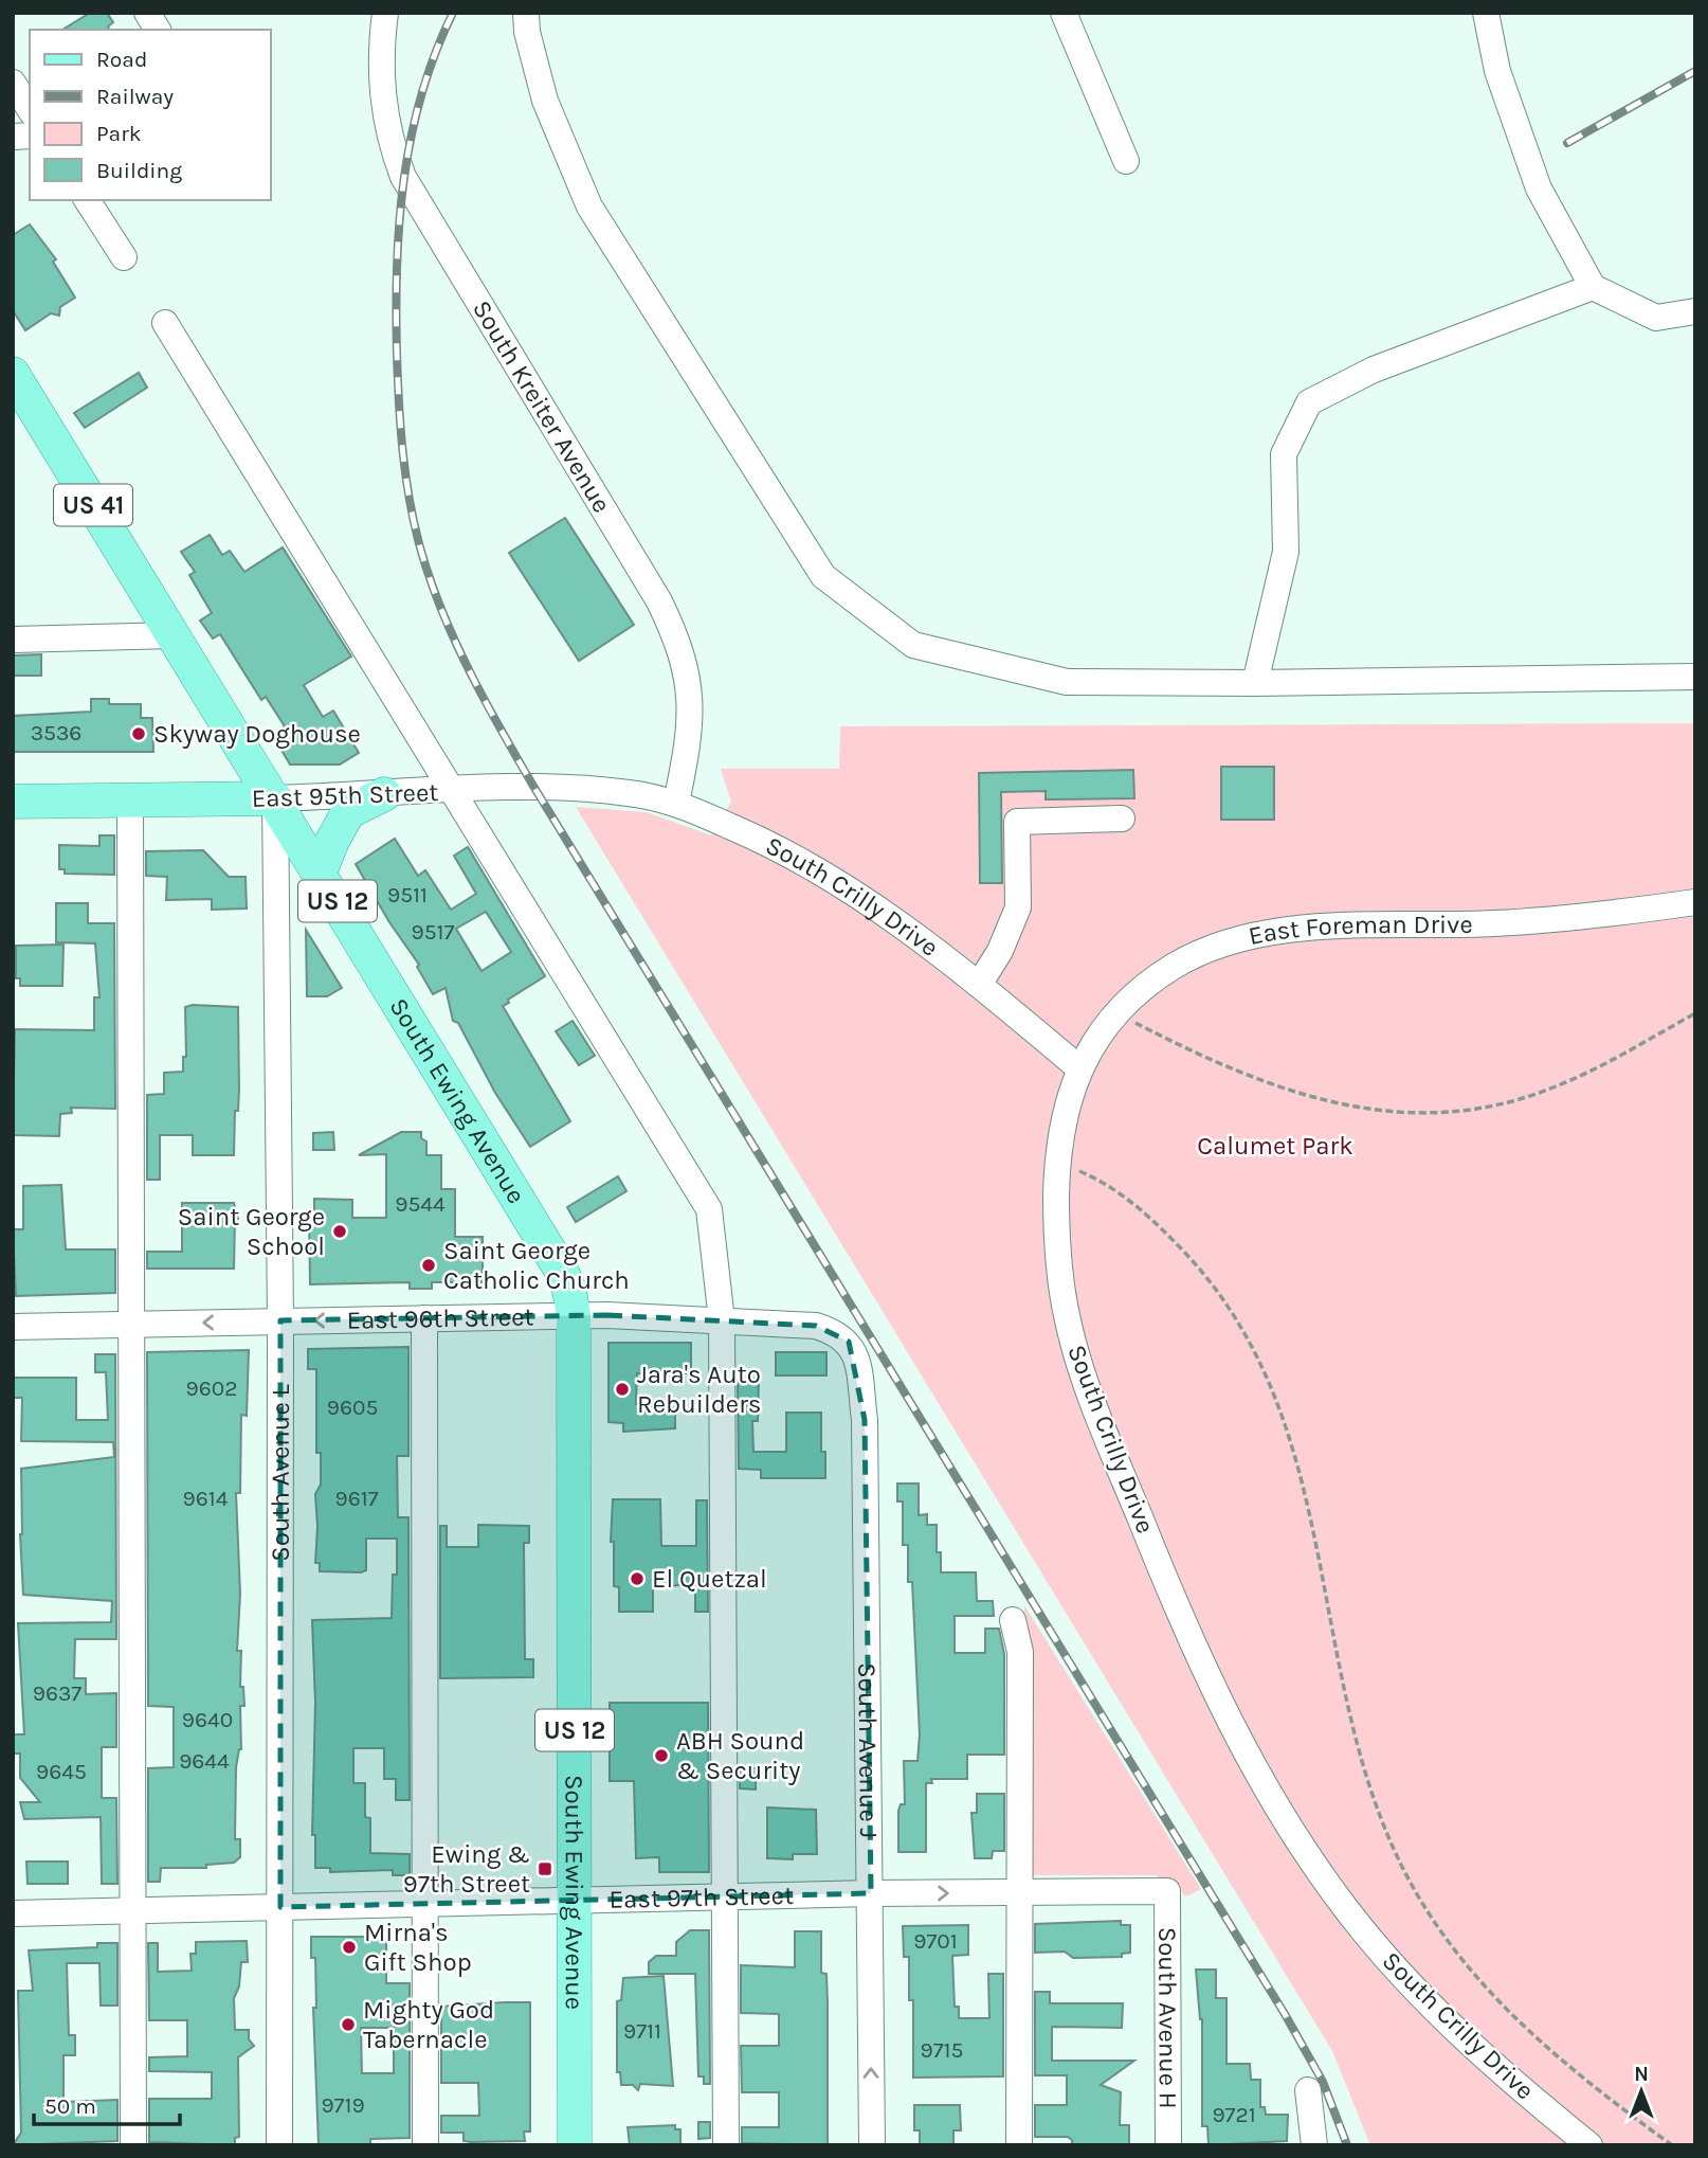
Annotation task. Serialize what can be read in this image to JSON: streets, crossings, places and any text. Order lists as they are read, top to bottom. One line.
{"streets":{"main road":["US 41","East 95th Street","US 12","South Ewing Avenue"],"street":["South Kreiter Avenue","South Crilly Drive","East Foreman Drive","East 96th Street","South Avenue L","South Avenue J","East 97th Street","South Avenue H"]},"crossings":[["South Kreiter Avenue","East 95th Street"],["South Kreiter Avenue","South Crilly Drive"],["East 95th Street","South Crilly Drive"],["East 95th Street","South Ewing Avenue"],["East 95th Street","South Avenue L"],["South Crilly Drive","East Foreman Drive"],["South Ewing Avenue","East 96th Street"],["South Ewing Avenue","South Avenue L"],["South Ewing Avenue","East 97th Street"],["East 96th Street","South Avenue L"],["East 96th Street","South Avenue J"],["South Avenue L","East 97th Street"],["South Avenue J","East 97th Street"],["East 97th Street","South Avenue H"]],"parks":["Calumet Park"],"places":{"other":["Skyway Doghouse","Saint George School","Saint George Catholic Church","Jara's Auto Rebuilders","El Quetzal","ABH Sound & Security","Mirna's Gift Shop","Mighty God Tabernacle"],"transit":["Ewing & 97th Street"]},"house_numbers":["3536","9511","9517","9544","9602","9605","9614","9617","9637","9640","9644","9645","9701","9711","9715","9719","9721"],"legend":["Road","Railway","Park","Building"],"scale_bar":"50 m","north":"top"}
